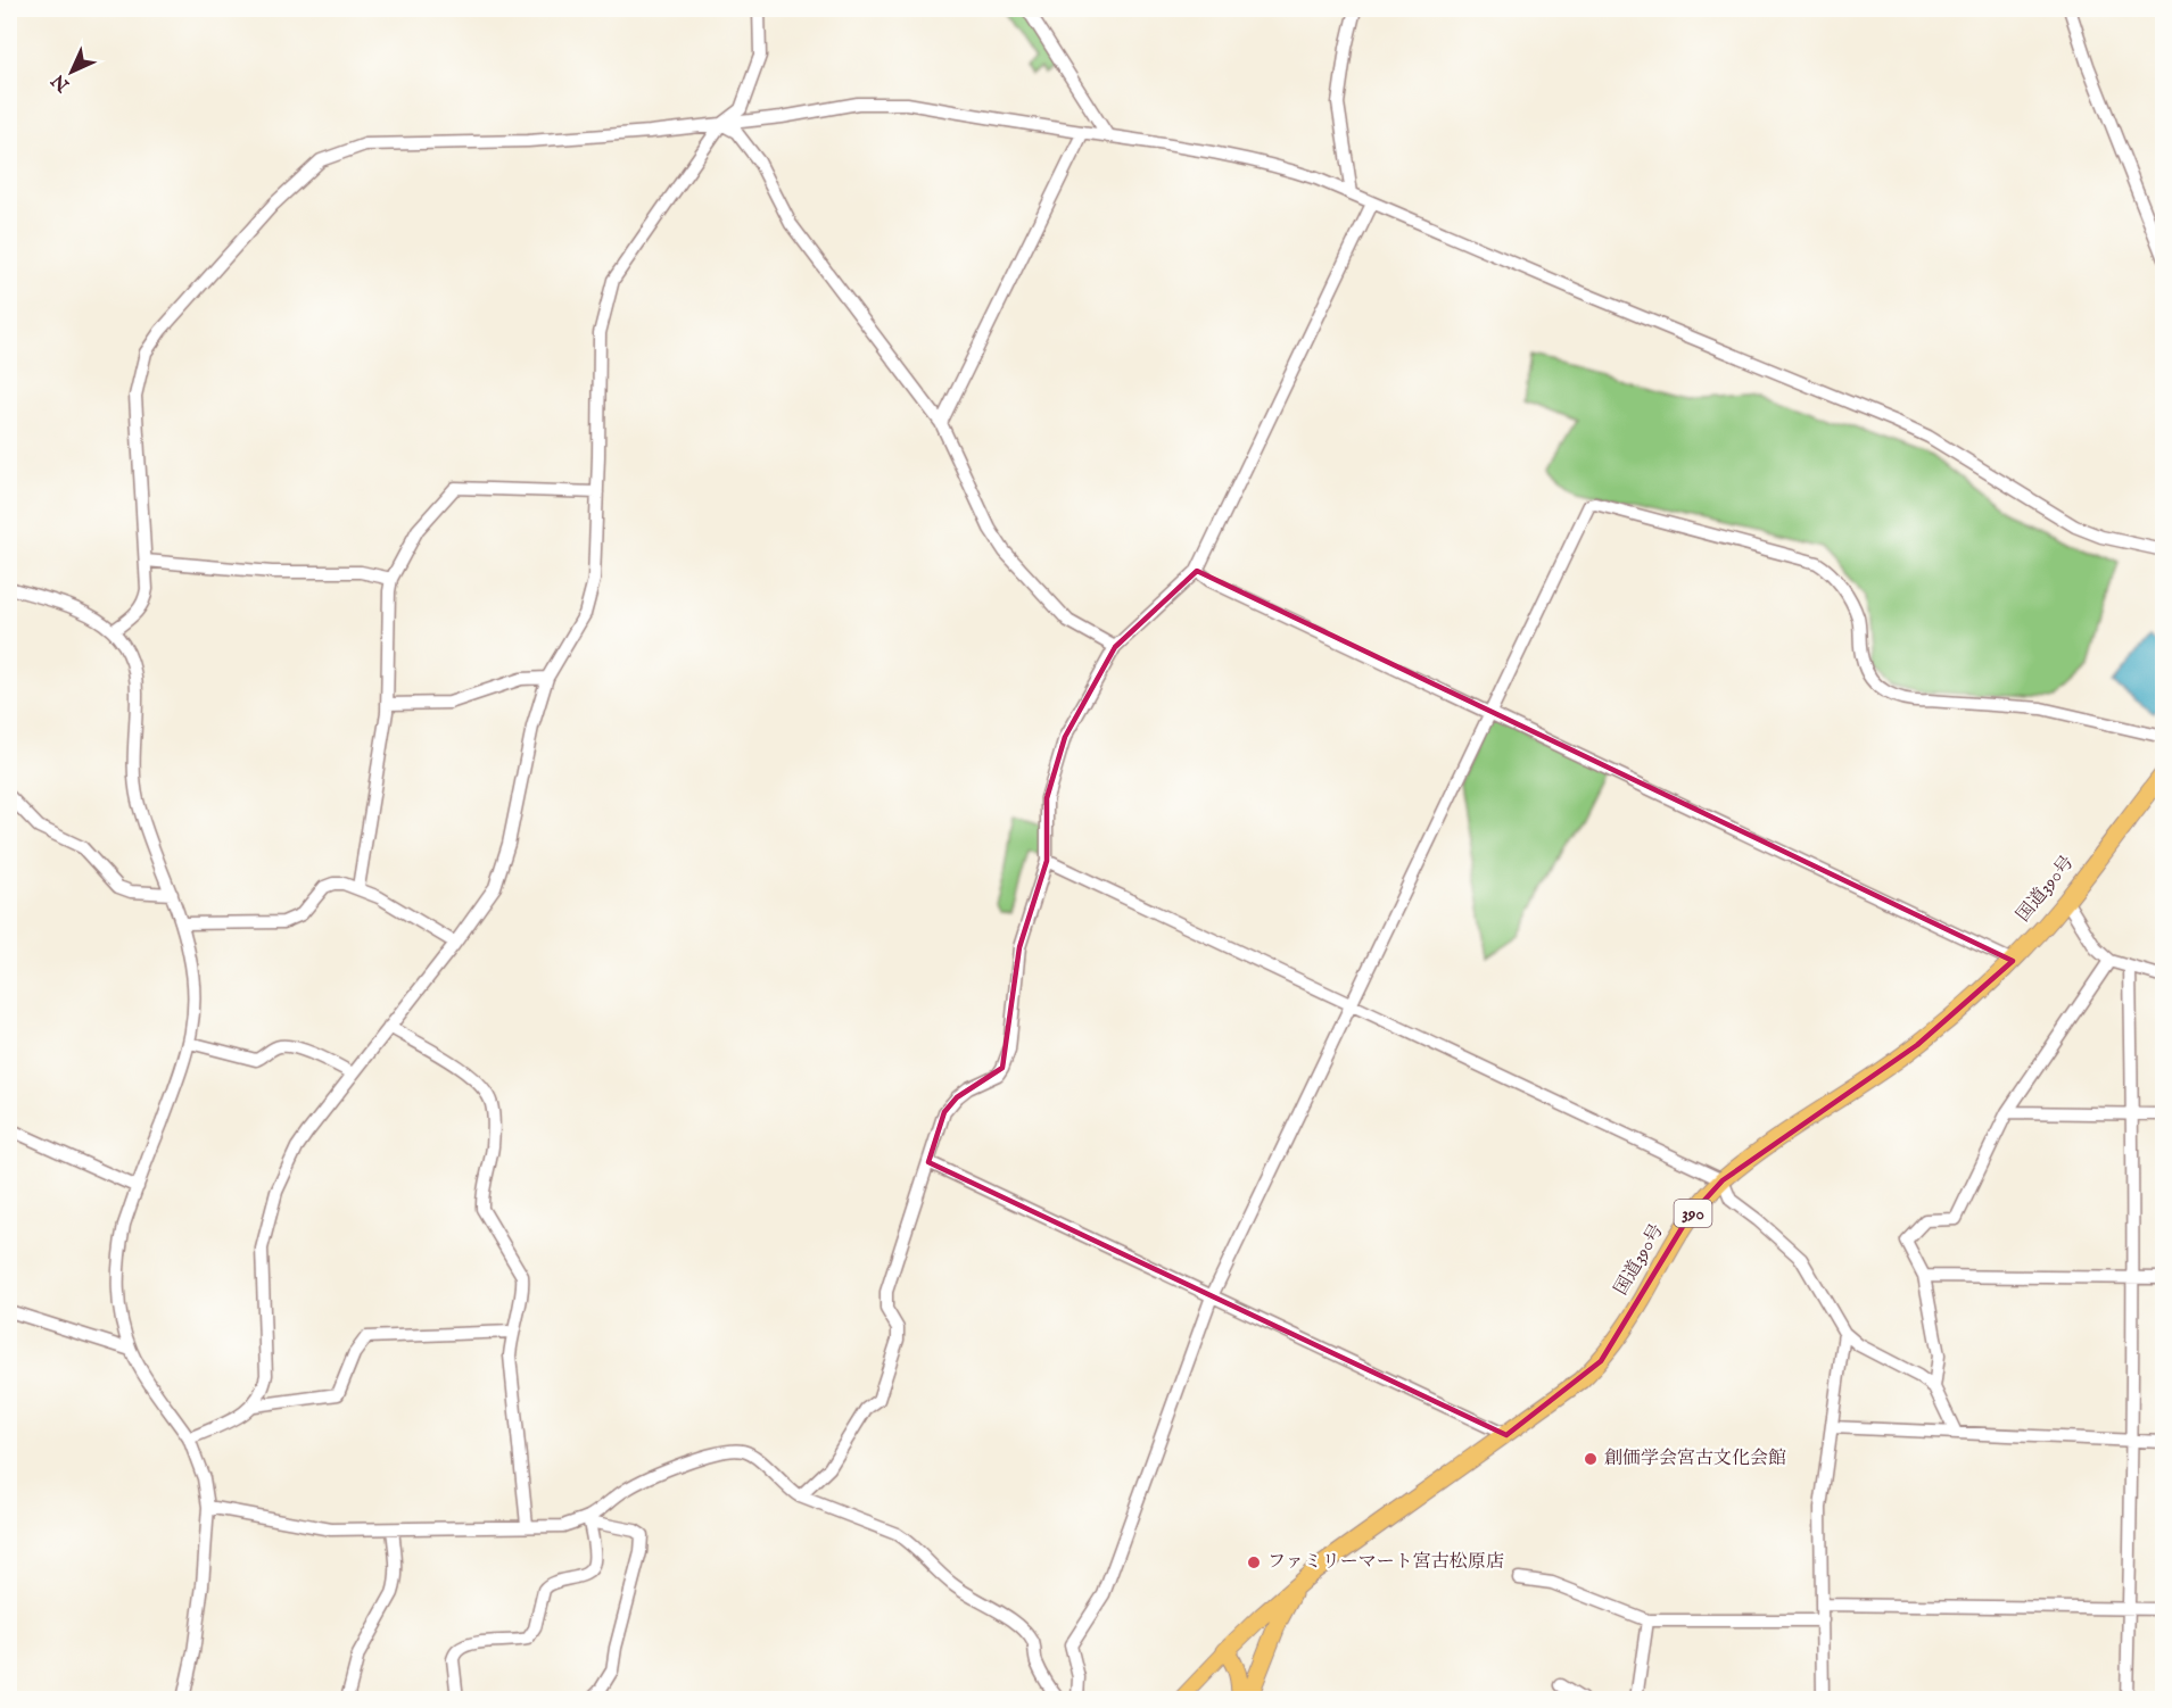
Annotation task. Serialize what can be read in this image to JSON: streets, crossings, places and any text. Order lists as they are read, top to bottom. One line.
{"streets":{"highway":["国道390号","390"]},"places":["創価学会宮古文化会館","ファミリーマート宮古松原店"],"north":"bottom left"}
